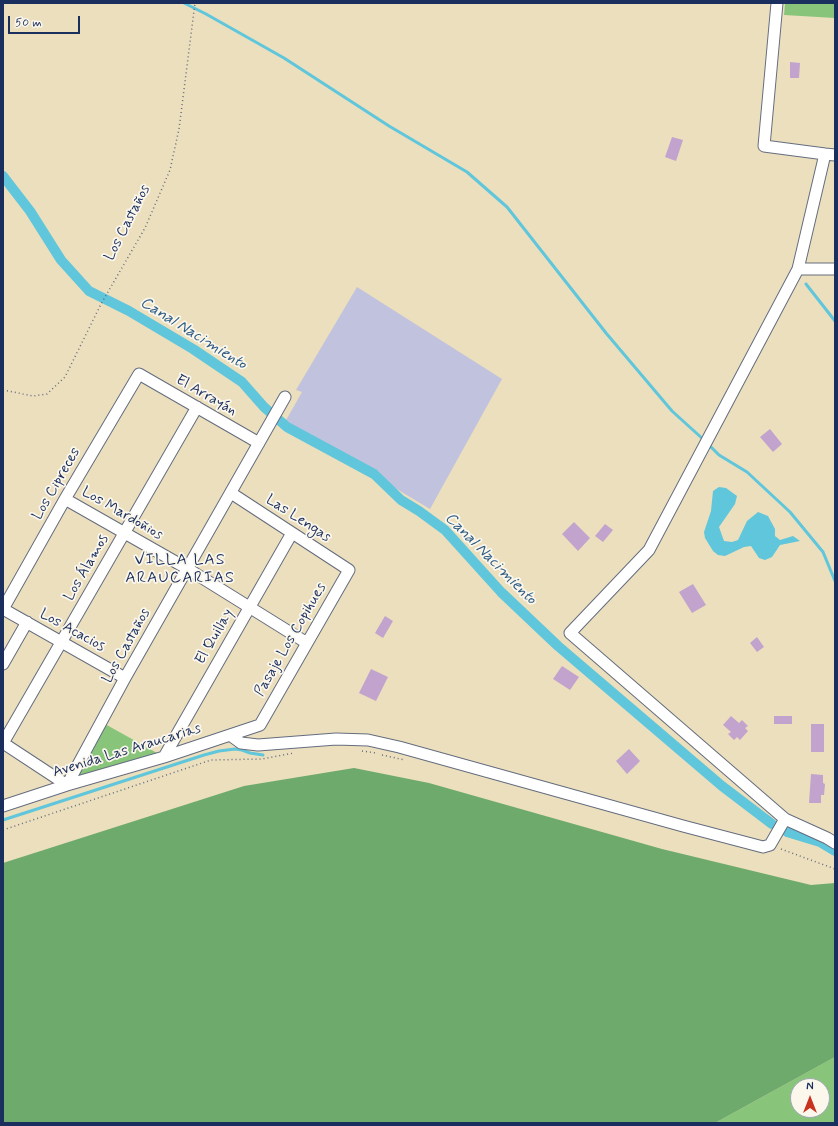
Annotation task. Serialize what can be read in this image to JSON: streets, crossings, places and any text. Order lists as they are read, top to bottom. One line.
{"streets":{"street":["Los Castaños","El Arrayán","Los Cipreces","Los Mardoñios","Las Lengas","Los Álamos","Los Acacios","El Quillay","Pasaje Los Copihues","Avenida Las Araucarias"]},"crossings":[["Los Castaños","El Arrayán"],["Los Castaños","Los Mardoñios"],["Los Castaños","Las Lengas"],["Los Castaños","Los Acacios"],["Los Castaños","Avenida Las Araucarias"],["El Arrayán","Los Cipreces"],["El Arrayán","Los Álamos"],["Los Cipreces","Los Mardoñios"],["Los Cipreces","Los Acacios"],["Los Mardoñios","Los Álamos"],["Los Mardoñios","El Quillay"],["Los Mardoñios","Pasaje Los Copihues"],["Las Lengas","El Quillay"],["Las Lengas","Pasaje Los Copihues"],["Los Álamos","Los Acacios"],["El Quillay","Avenida Las Araucarias"],["Pasaje Los Copihues","Avenida Las Araucarias"]],"districts":["VILLA LAS ARAUCARIAS"],"water":["Canal Nacimiento"],"scale_bar":"50 m","north":"top"}
